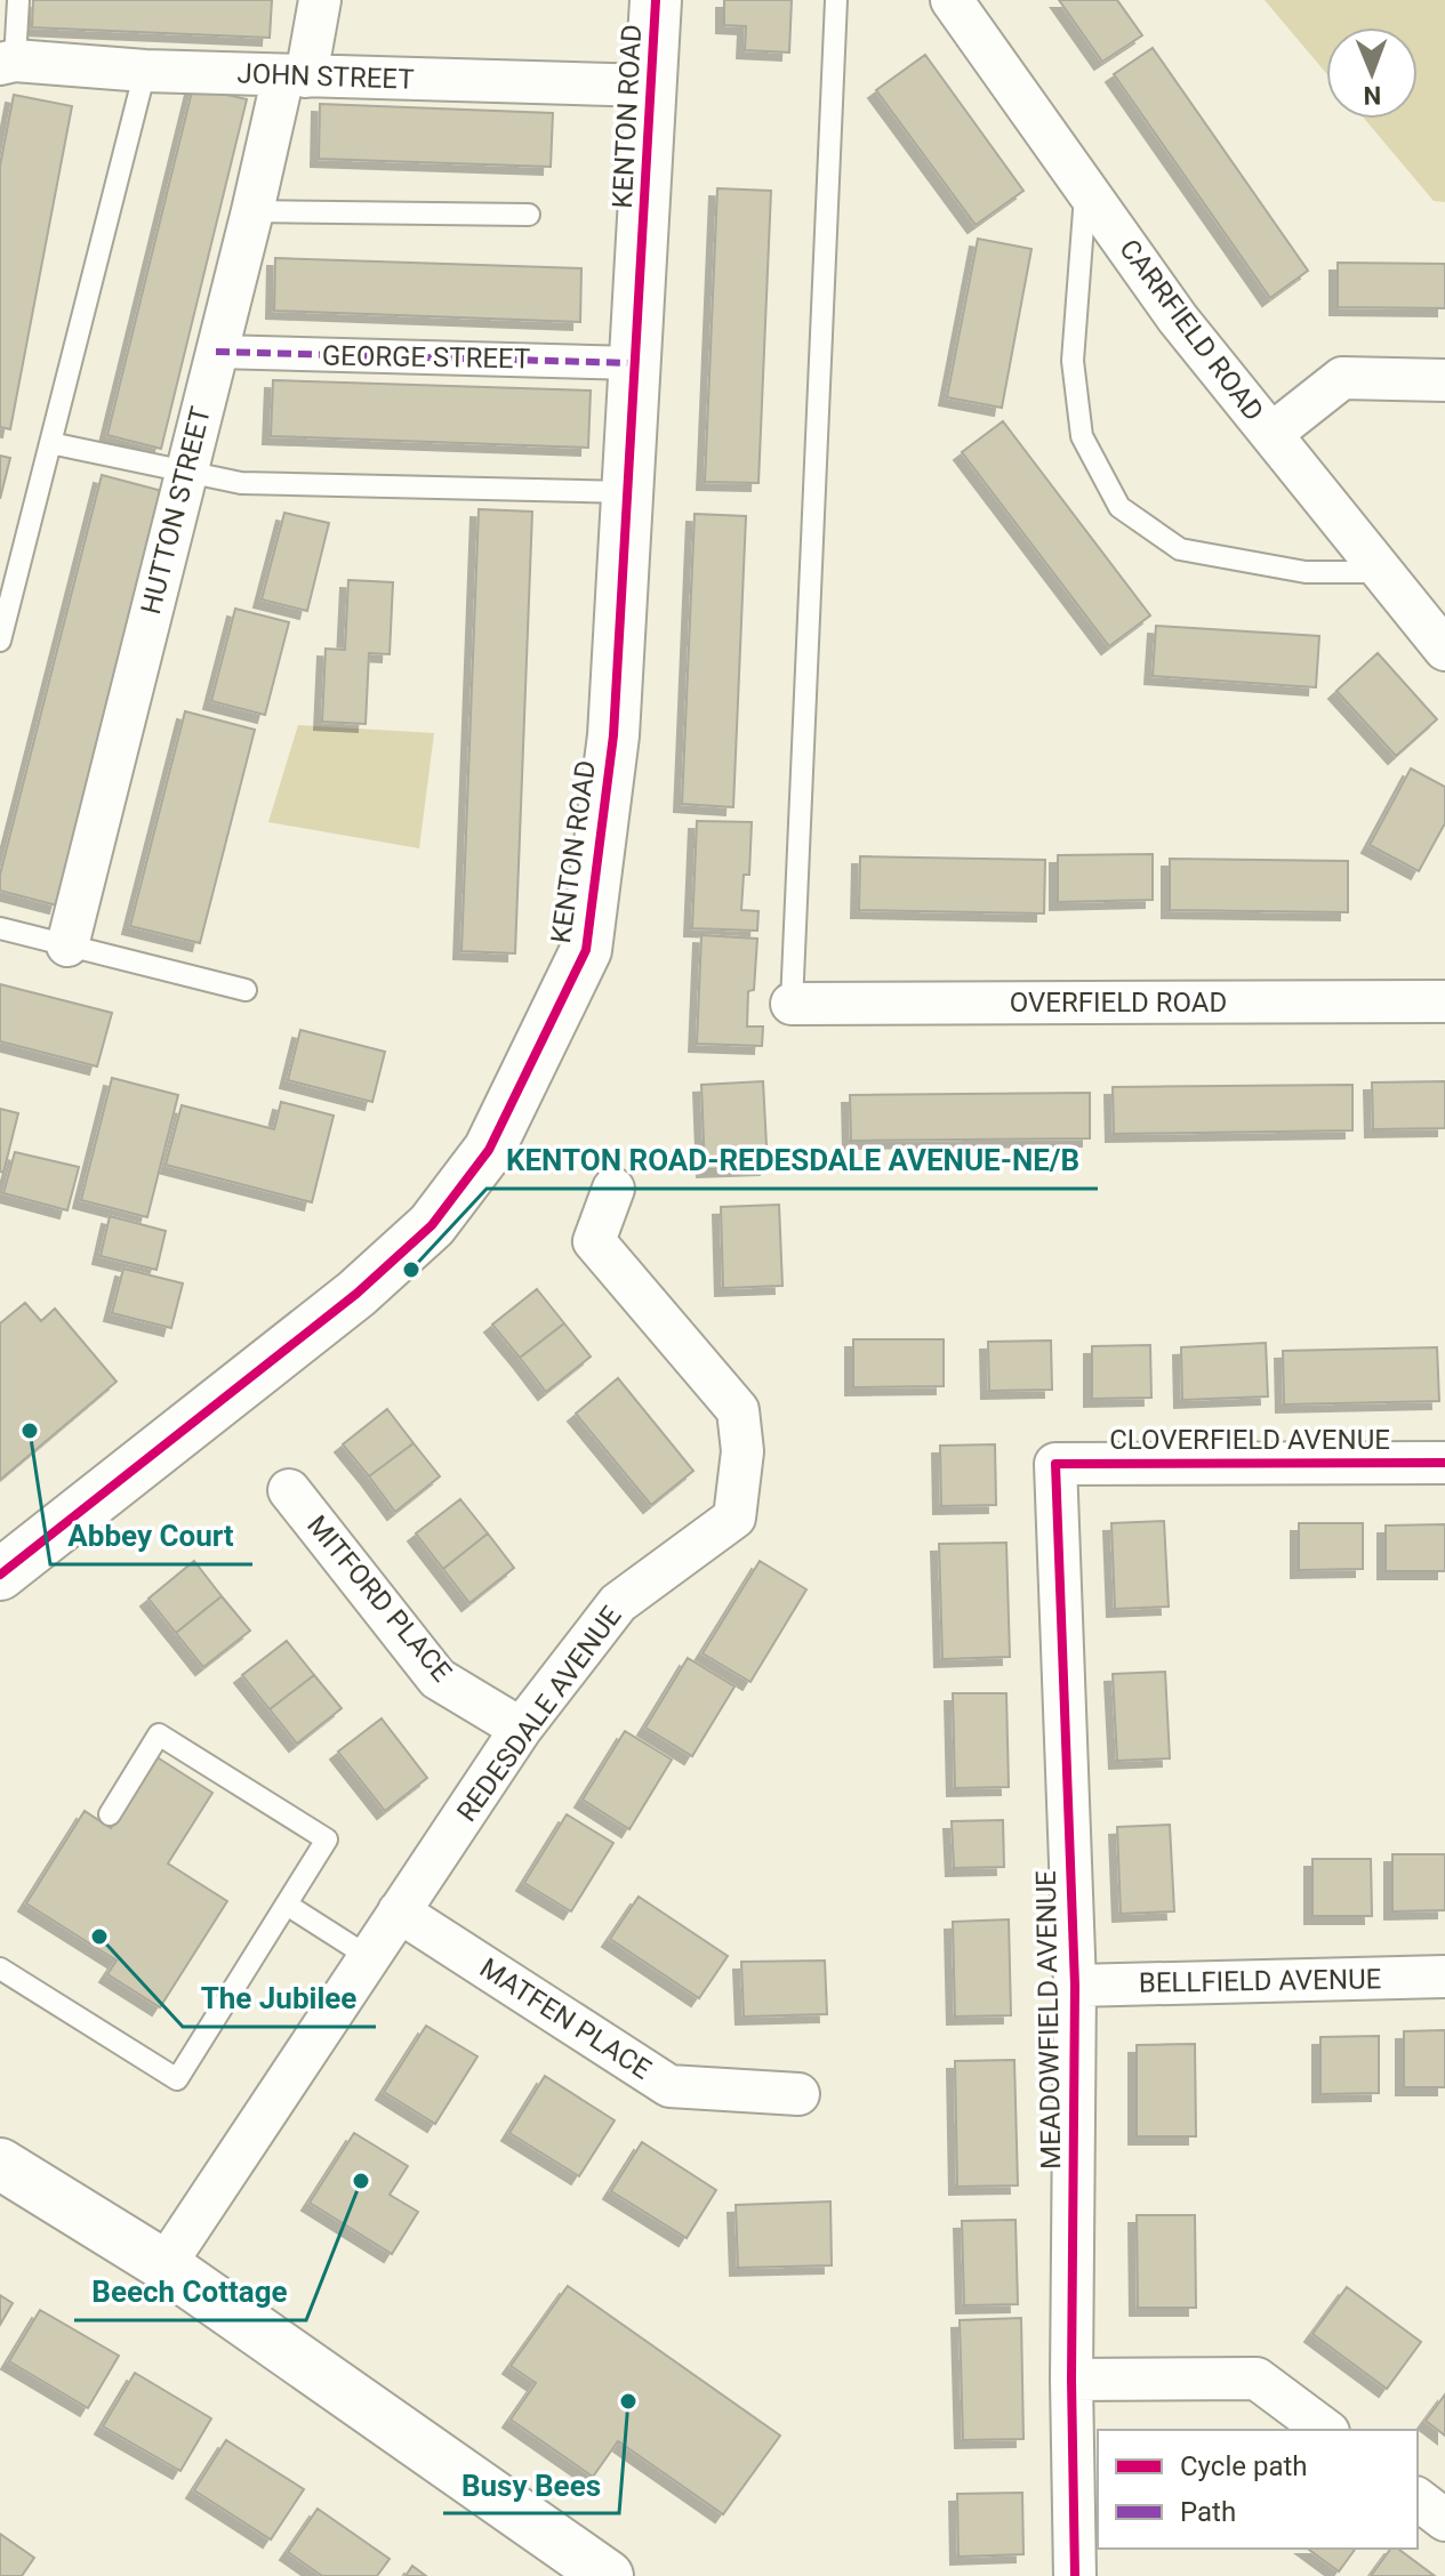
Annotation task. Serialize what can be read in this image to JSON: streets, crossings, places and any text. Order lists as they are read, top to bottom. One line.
{"streets":{"street":["JOHN STREET","KENTON ROAD","CARRFIELD ROAD","GEORGE STREET","HUTTON STREET","OVERFIELD ROAD","CLOVERFIELD AVENUE","MITFORD PLACE","REDESDALE AVENUE","BELLFIELD AVENUE","MATFEN PLACE","MEADOWFIELD AVENUE"]},"crossings":[["JOHN STREET","KENTON ROAD"],["JOHN STREET","HUTTON STREET"],["KENTON ROAD","GEORGE STREET"],["GEORGE STREET","HUTTON STREET"],["CLOVERFIELD AVENUE","MEADOWFIELD AVENUE"],["MITFORD PLACE","REDESDALE AVENUE"],["REDESDALE AVENUE","MATFEN PLACE"],["BELLFIELD AVENUE","MEADOWFIELD AVENUE"]],"places":["KENTON ROAD-REDESDALE AVENUE-NE/B","Abbey Court","The Jubilee","Beech Cottage","Busy Bees"],"legend":["Cycle path","Path"],"north":"bottom"}
